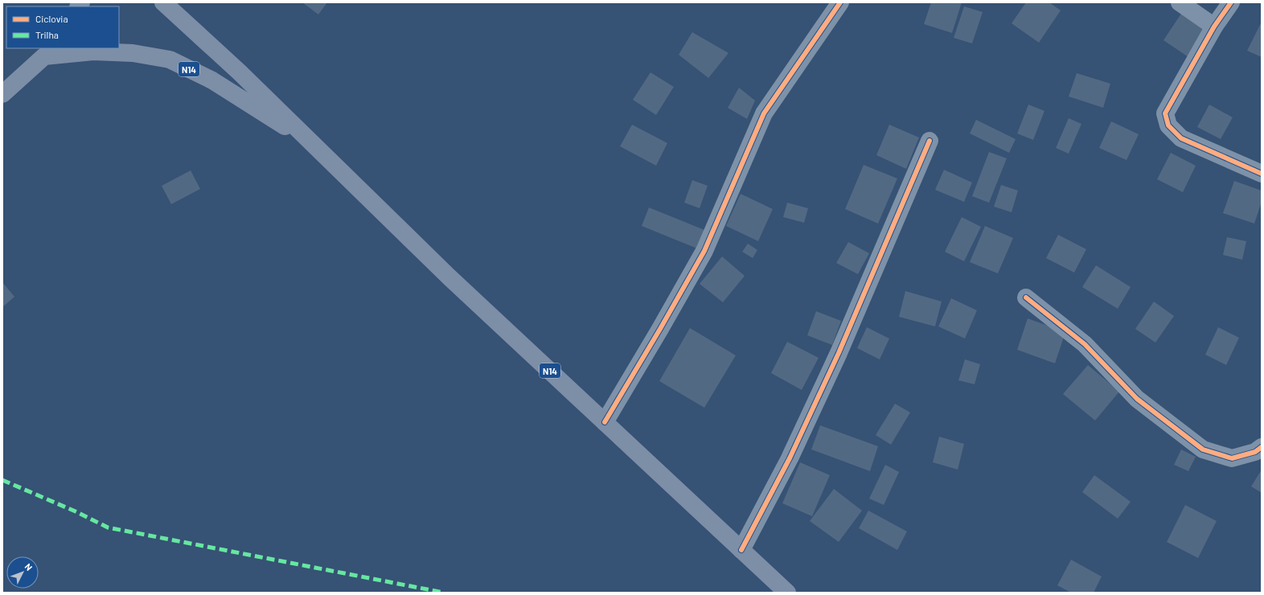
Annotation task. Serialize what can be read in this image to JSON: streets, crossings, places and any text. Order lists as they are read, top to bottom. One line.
{"streets":{"main road":["N14"]},"legend":["Ciclovia","Trilha"],"north":"top right"}
